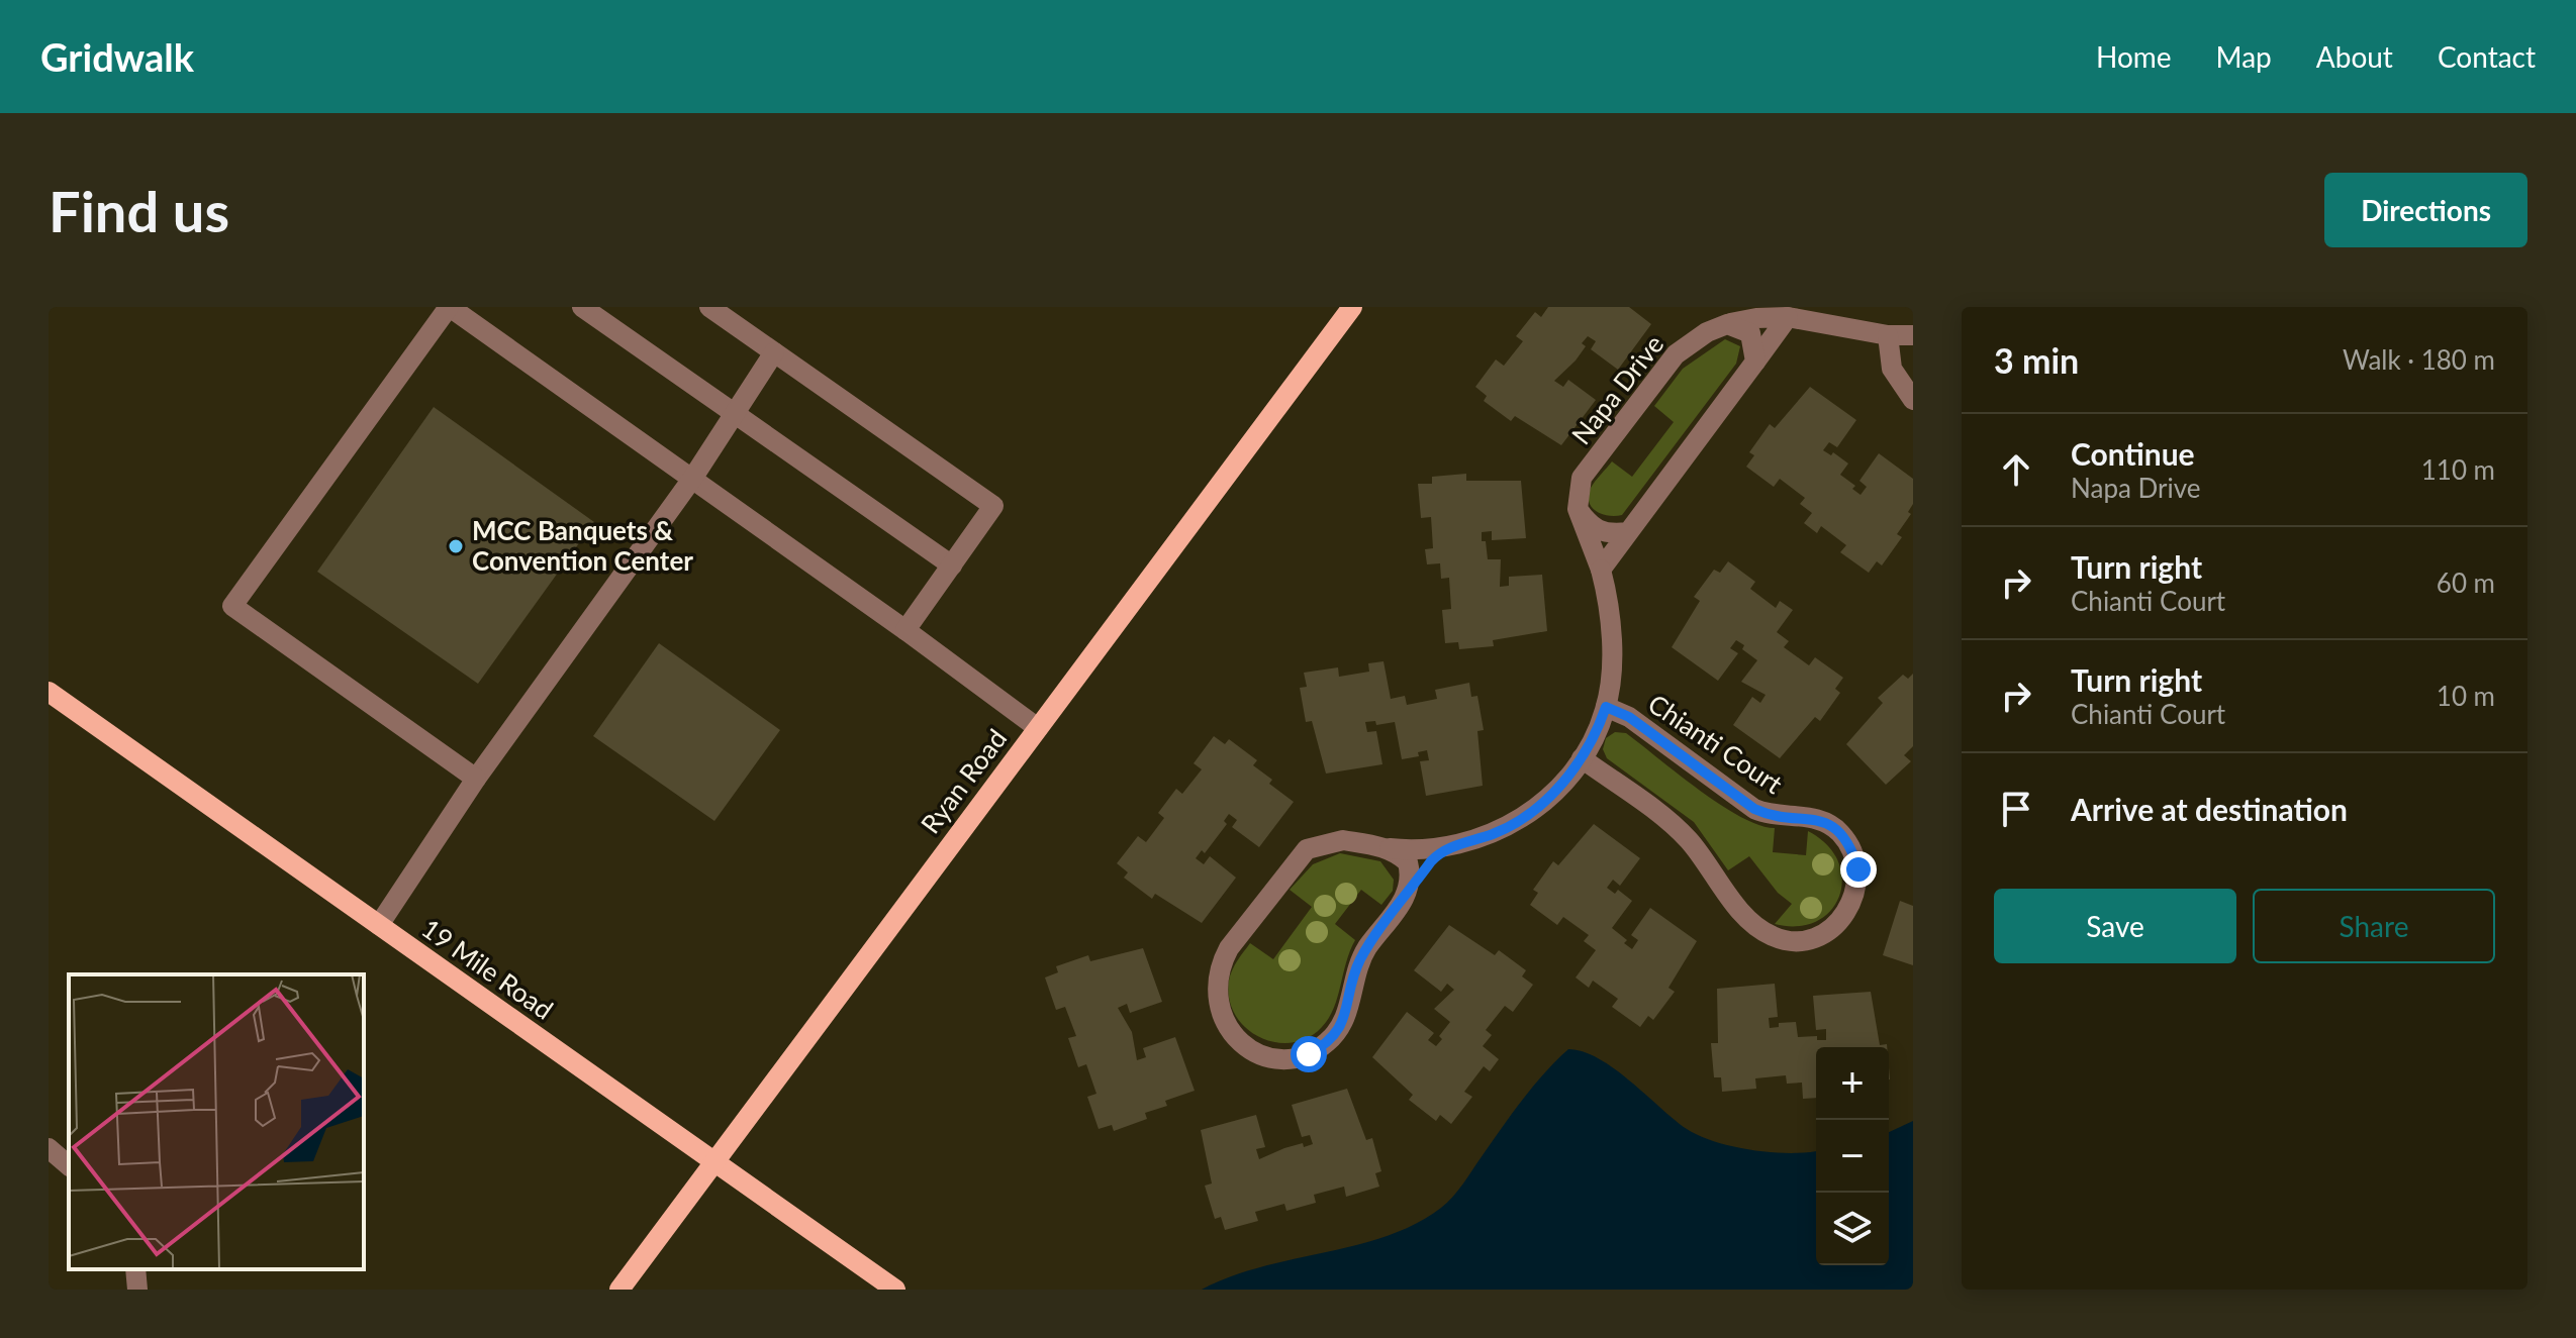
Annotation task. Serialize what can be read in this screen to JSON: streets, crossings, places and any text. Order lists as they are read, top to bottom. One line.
{"streets":{"main road":["Ryan Road","19 Mile Road"],"street":["Napa Drive","Chianti Court"]},"crossings":[["Ryan Road","19 Mile Road"]],"places":["MCC Banquets & Convention Center"],"page":{"header":"Gridwalk","nav":["Home","Map","About","Contact"],"buttons":["Directions",["Save","Share"]],"title":"Find us","heading":["3 min","Walk · 180 m"],"list":[["Continue","Napa Drive","110 m"],["Turn right","Chianti Court","60 m"],["Turn right","Chianti Court","10 m"],"Arrive at destination"],"map_buttons":["+","−"]}}
